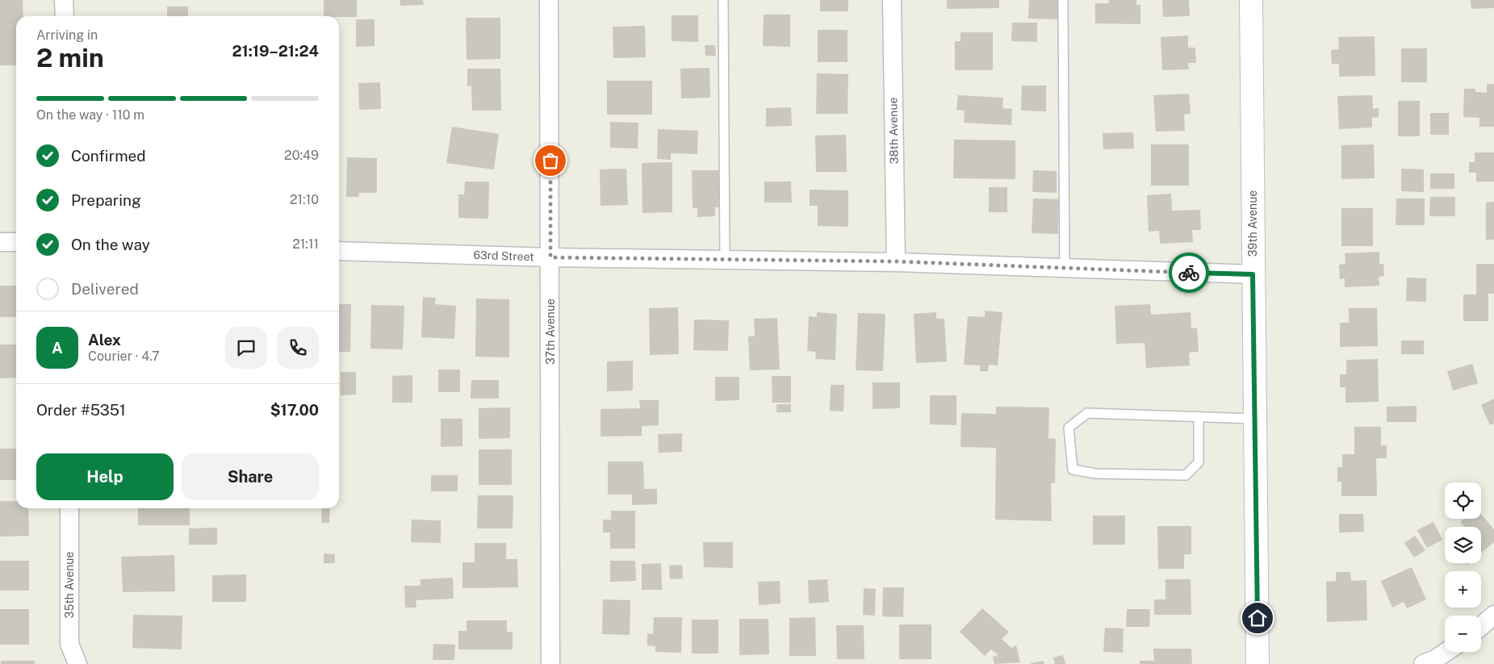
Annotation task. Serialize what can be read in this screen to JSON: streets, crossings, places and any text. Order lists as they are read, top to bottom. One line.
{"streets":{"main road":["39th Avenue"],"street":["38th Avenue","63rd Street","37th Avenue","35th Avenue"]},"crossings":[["38th Avenue","63rd Street"],["39th Avenue","63rd Street"],["63rd Street","37th Avenue"]],"page":{"heading":["2 min","Arriving in","21:19–21:24"],"panel":["Alex","Courier · 4.7","Order #5351","$17.00"],"bar":"On the way · 110 m","list":[["Confirmed","20:49"],["Preparing","21:10"],["On the way","21:11"],"Delivered"],"round":"A","buttons":["Help","Share"],"map_buttons":["+","−"]}}
